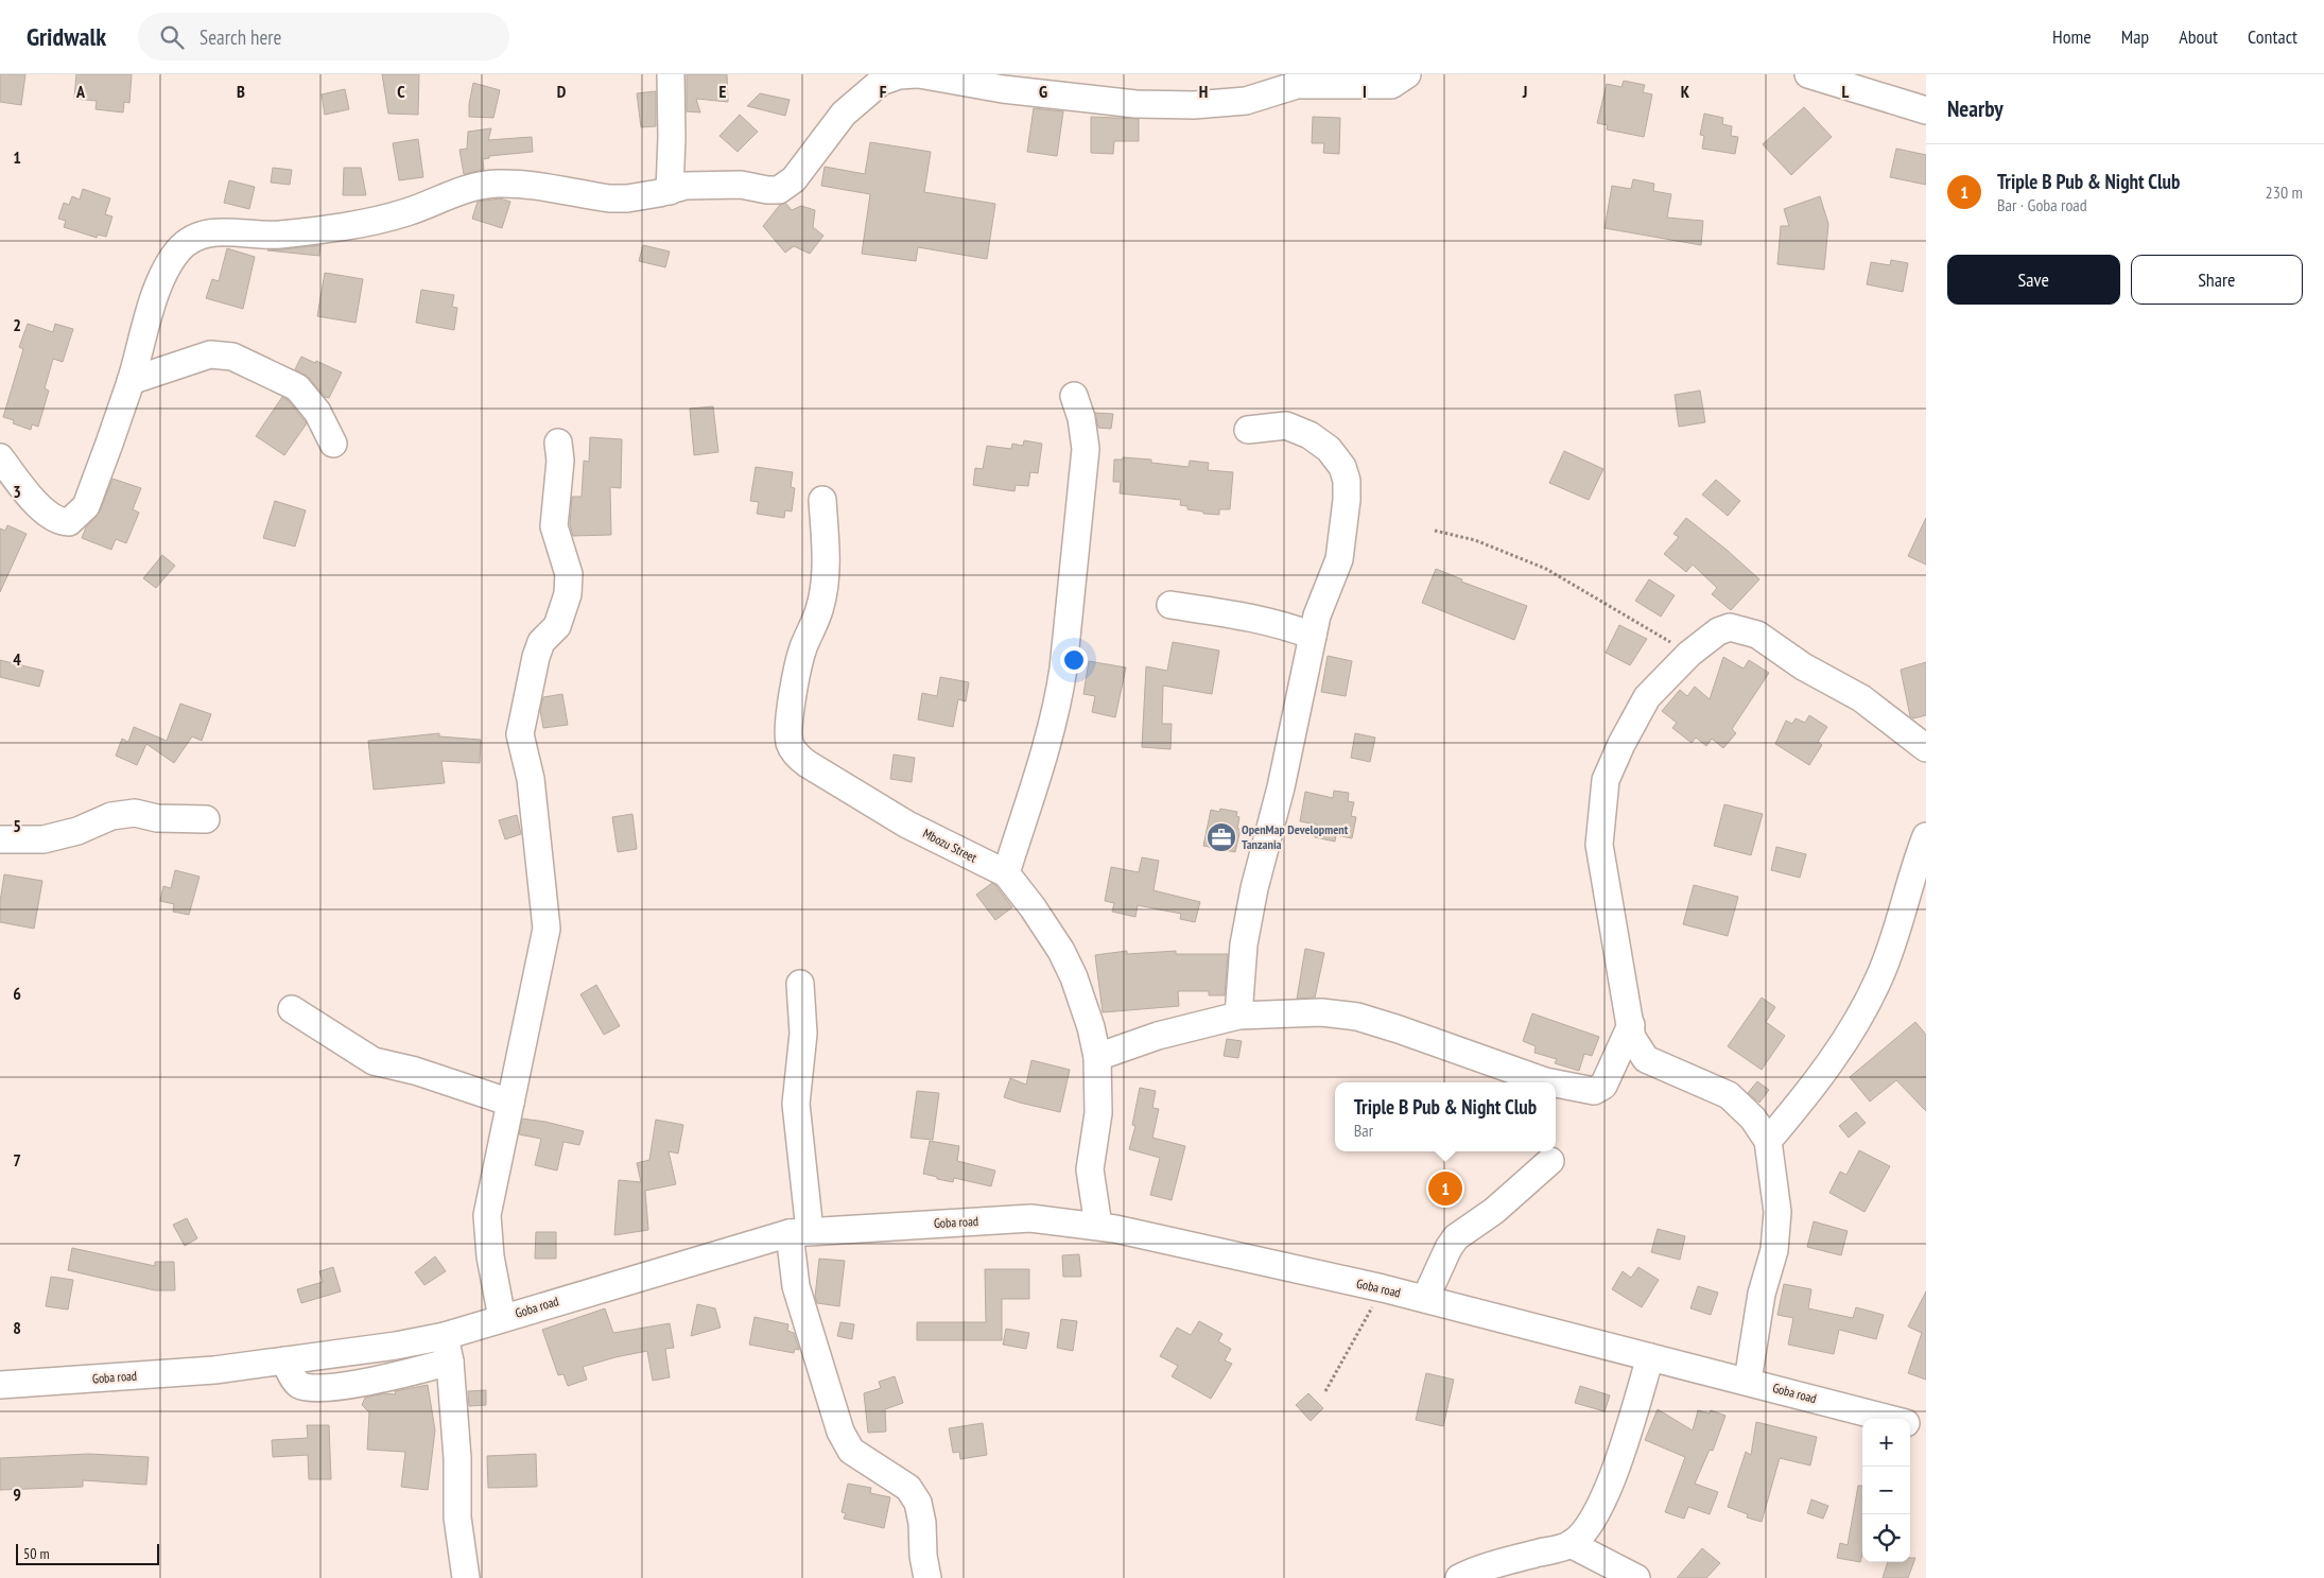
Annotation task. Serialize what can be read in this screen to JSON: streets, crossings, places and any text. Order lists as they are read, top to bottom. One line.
{"streets":{"street":["Mbozu Street","Goba road"]},"crossings":[["Mbozu Street","Goba road"]],"places":{"office":["OpenMap Development Tanzania"]},"scale_bar":"50 m","page":{"header":"Gridwalk","search":"Search here","nav":["Home","Map","About","Contact"],"heading":"Nearby","list":[{"mark":"1","name":"Triple B Pub & Night Club","note":"Bar · Goba road","value":"230 m"}],"buttons":["Save","Share"],"popup":["Triple B Pub & Night Club","Bar"],"pins":"1","map_buttons":["+","−"],"scale":"50 m"},"grid":{"columns":["A","B","C","D","E","F","G","H","I","J","K","L"],"rows":["1","2","3","4","5","6","7","8","9"]}}
